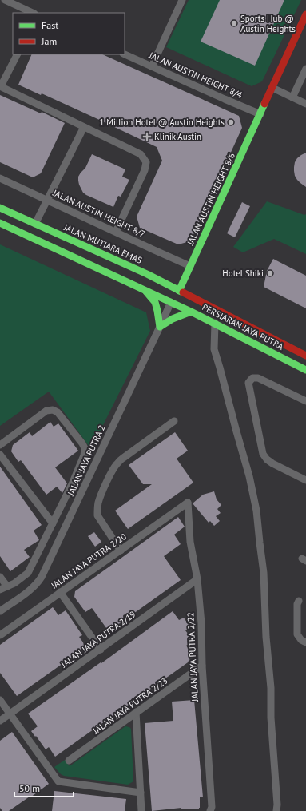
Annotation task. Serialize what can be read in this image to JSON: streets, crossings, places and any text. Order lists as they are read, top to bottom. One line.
{"streets":{"main road":["JALAN AUSTIN HEIGHT 8/6","JALAN MUTIARA EMAS","PERSIARAN JAYA PUTRA"],"street":["JALAN AUSTIN HEIGHT 8/4","JALAN AUSTIN HEIGHT 8/7","JALAN JAYA PUTRA 2","JALAN JAYA PUTRA 2/20","JALAN JAYA PUTRA 2/19","JALAN JAYA PUTRA 2/22","JALAN JAYA PUTRA 2/23"]},"crossings":[["JALAN AUSTIN HEIGHT 8/4","JALAN AUSTIN HEIGHT 8/6"],["JALAN AUSTIN HEIGHT 8/6","JALAN AUSTIN HEIGHT 8/7"],["JALAN AUSTIN HEIGHT 8/6","JALAN MUTIARA EMAS"],["JALAN MUTIARA EMAS","PERSIARAN JAYA PUTRA"],["PERSIARAN JAYA PUTRA","JALAN JAYA PUTRA 2"],["JALAN JAYA PUTRA 2/20","JALAN JAYA PUTRA 2/22"],["JALAN JAYA PUTRA 2/19","JALAN JAYA PUTRA 2/22"],["JALAN JAYA PUTRA 2/22","JALAN JAYA PUTRA 2/23"]],"places":{"other":["Sports Hub @ Austin Heights","1 Million Hotel @ Austin Heights","Hotel Shiki"],"health":["Klinik Austin"]},"legend":["Fast","Jam"],"scale_bar":"50 m"}
